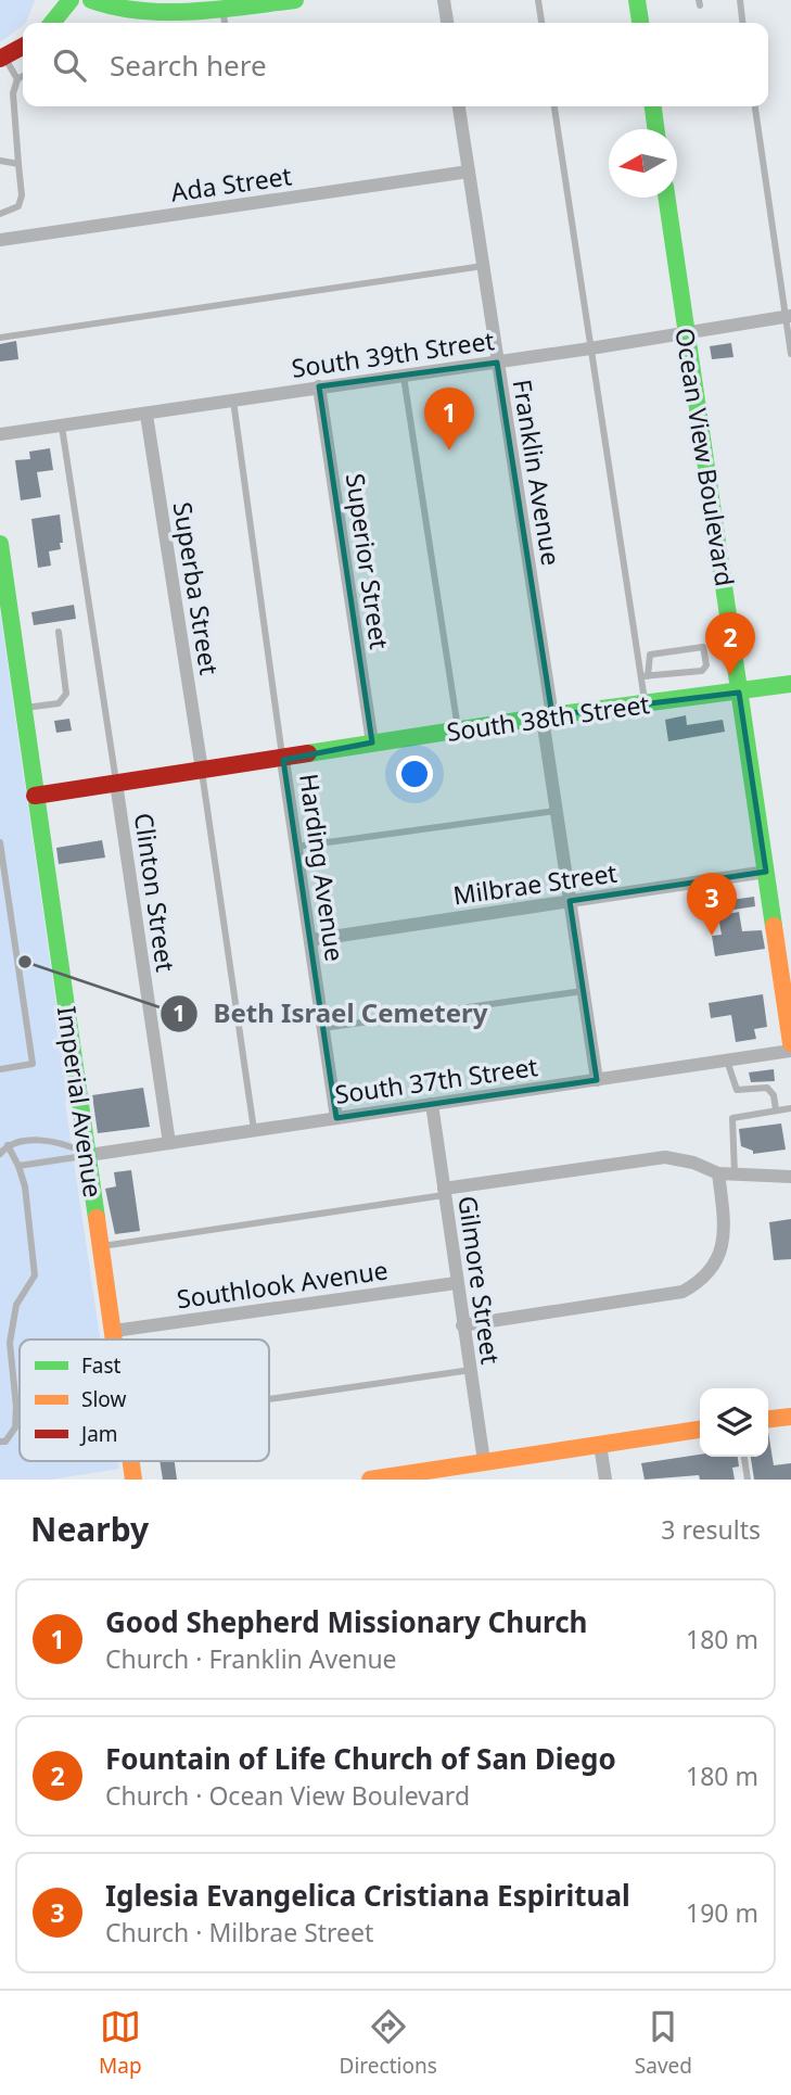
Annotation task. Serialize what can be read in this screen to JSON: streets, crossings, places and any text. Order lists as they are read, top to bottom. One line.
{"streets":{"main road":["Ocean View Boulevard","South 38th Street","Imperial Avenue"],"street":["Ada Street","South 39th Street","Franklin Avenue","Superior Street","Superba Street","Harding Avenue","Milbrae Street","Clinton Street","South 37th Street","Gilmore Street","Southlook Avenue"]},"crossings":[["Ada Street","Franklin Avenue"],["South 39th Street","Ocean View Boulevard"],["South 39th Street","Franklin Avenue"],["South 39th Street","Superior Street"],["South 39th Street","Superba Street"],["Ocean View Boulevard","South 38th Street"],["Ocean View Boulevard","Milbrae Street"],["Franklin Avenue","South 38th Street"],["Franklin Avenue","Milbrae Street"],["Franklin Avenue","South 37th Street"],["Superior Street","South 38th Street"],["Superba Street","South 38th Street"],["South 38th Street","Harding Avenue"],["South 38th Street","Clinton Street"],["South 38th Street","Imperial Avenue"],["Harding Avenue","Milbrae Street"],["Harding Avenue","South 37th Street"],["Clinton Street","South 37th Street"],["South 37th Street","Imperial Avenue"],["South 37th Street","Gilmore Street"],["Imperial Avenue","Southlook Avenue"],["Gilmore Street","Southlook Avenue"]],"places":["Beth Israel Cemetery"],"legend":["Fast","Slow","Jam"],"north":"left","page":{"search":"Search here","pins":["1","2","3"],"heading":["Nearby","3 results"],"list":[{"mark":"1","name":"Good Shepherd Missionary Church","note":"Church · Franklin Avenue","value":"180 m"},{"mark":"2","name":"Fountain of Life Church of San Diego","note":"Church · Ocean View Boulevard","value":"180 m"},{"mark":"3","name":"Iglesia Evangelica Cristiana Espiritual","note":"Church · Milbrae Street","value":"190 m"}],"nav":["Map","Directions","Saved"]}}
